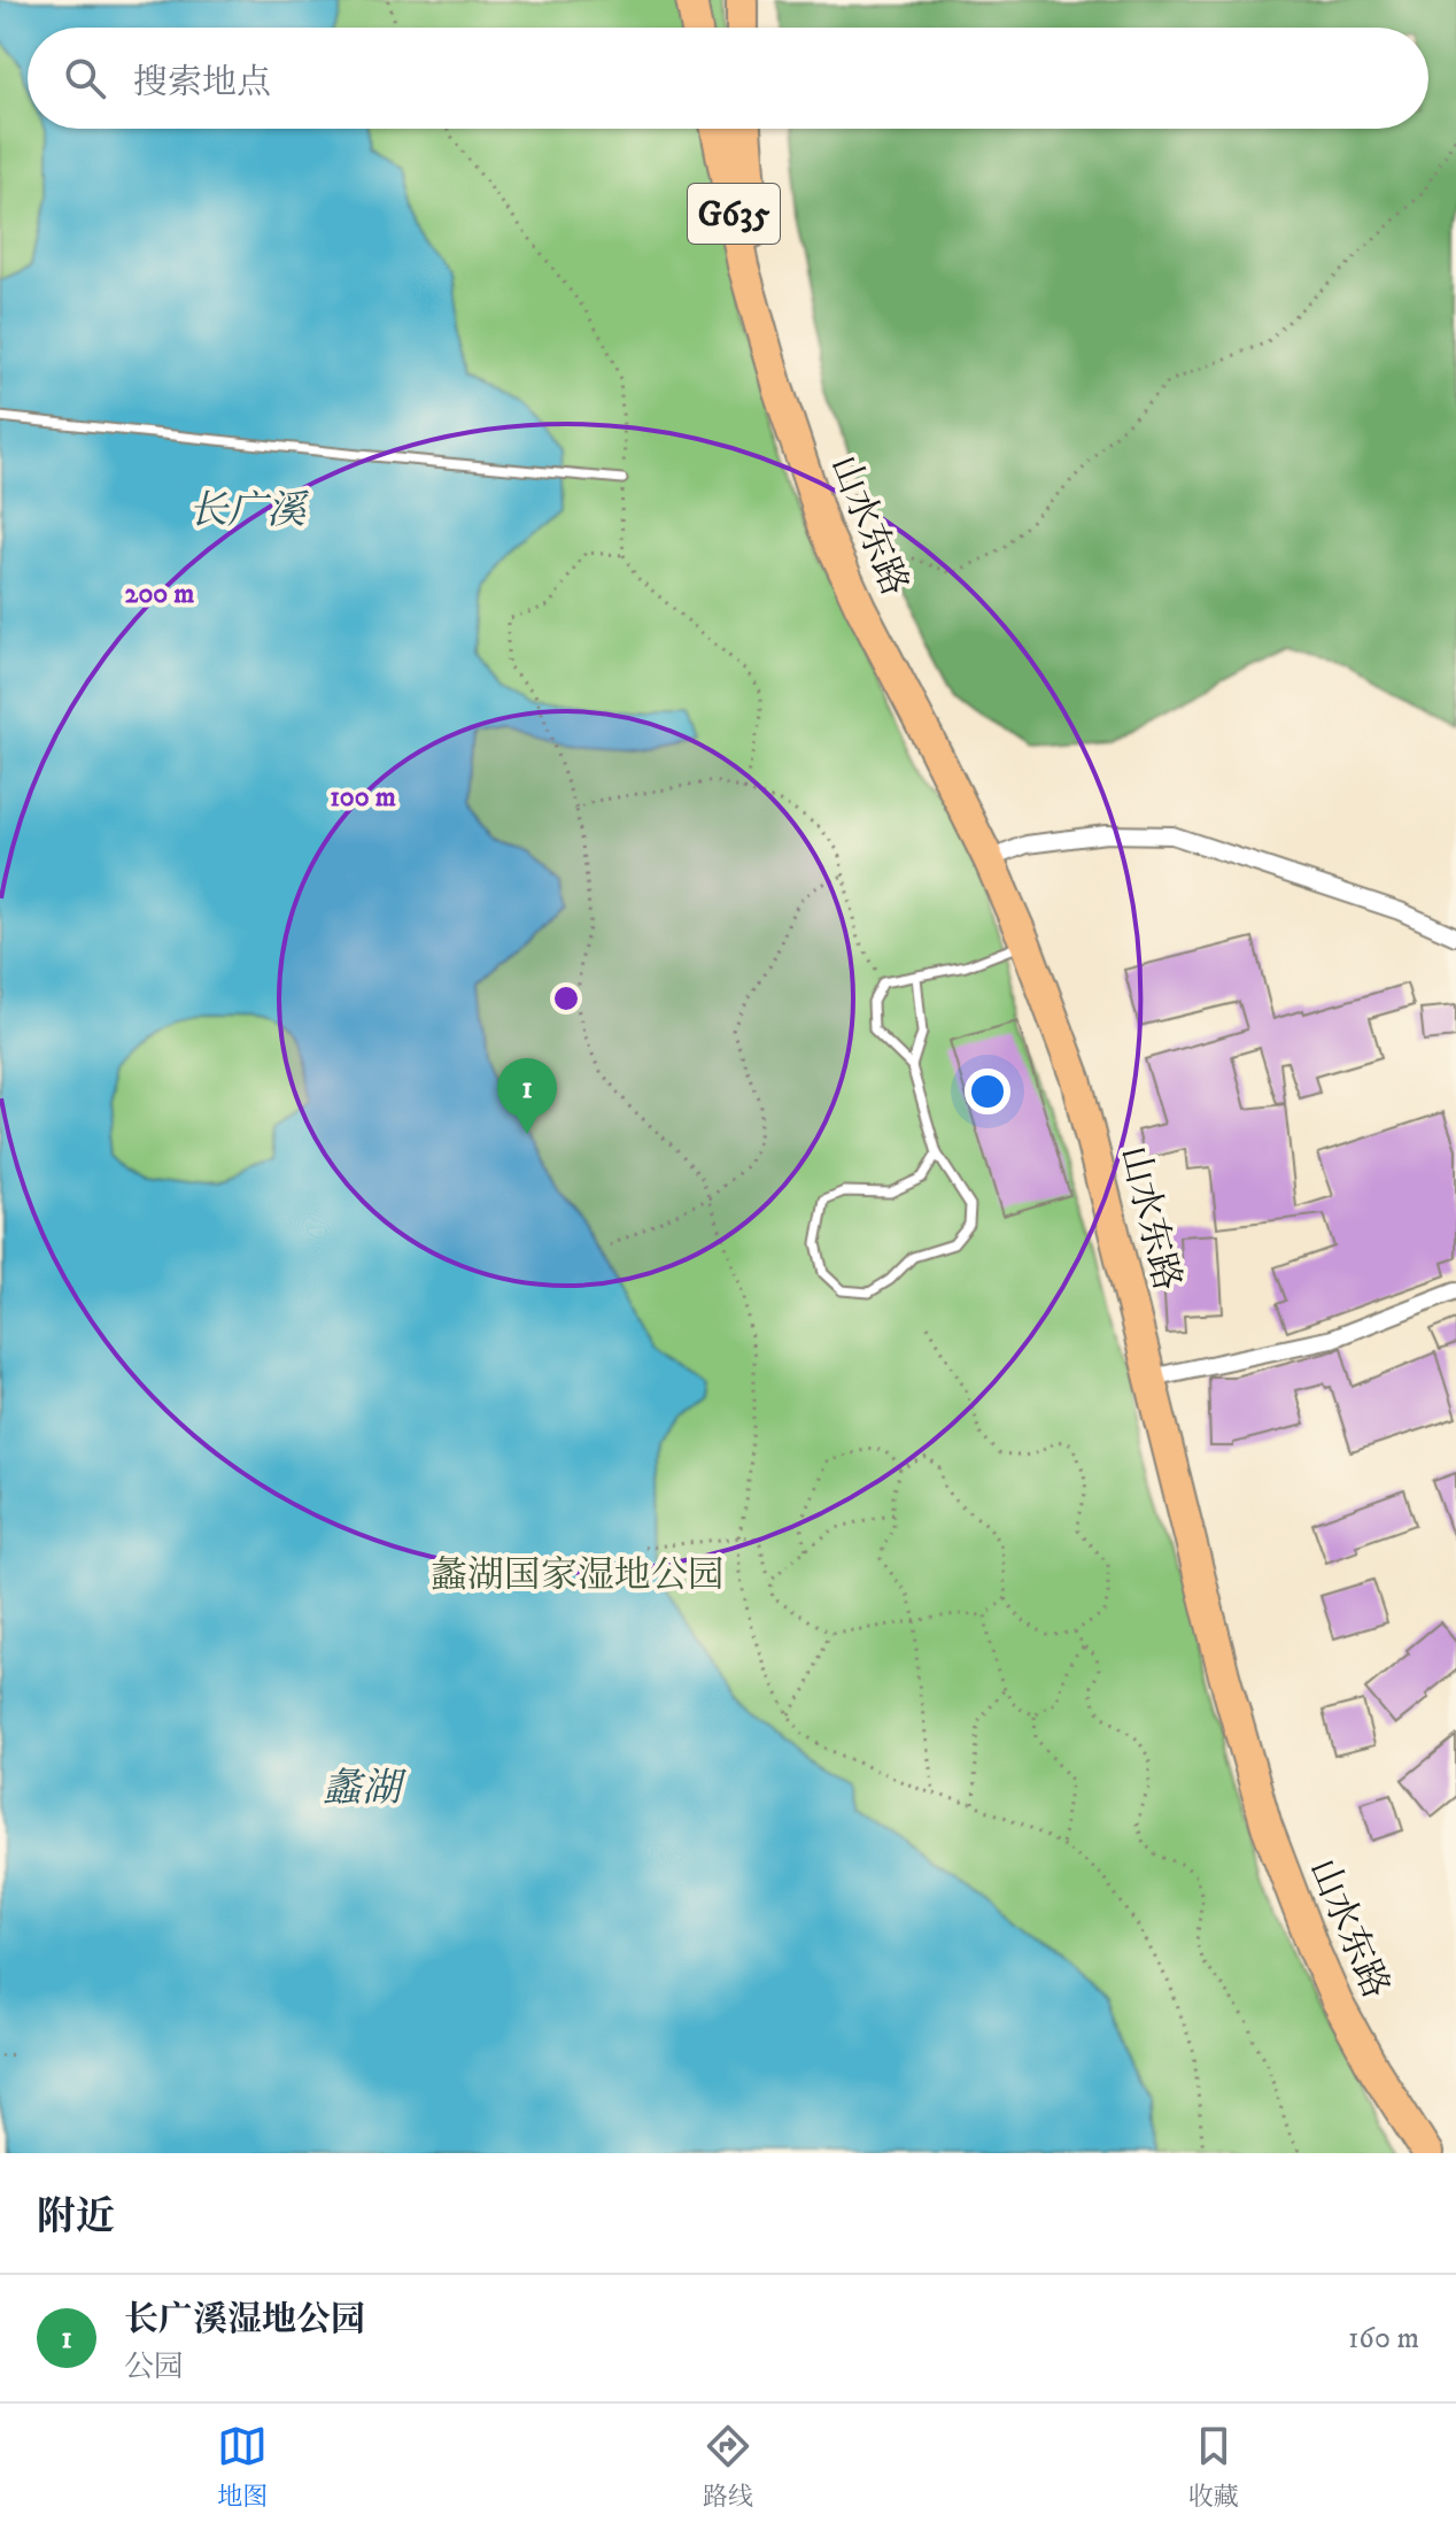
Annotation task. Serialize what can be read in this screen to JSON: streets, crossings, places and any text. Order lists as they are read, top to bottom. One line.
{"streets":{"highway":["G635","山水东路"]},"water":["长广溪","蠡湖"],"parks":["蠡湖国家湿地公园"],"page":{"search":"搜索地点","pins":"1","heading":"附近","list":[{"mark":"1","name":"长广溪湿地公园","note":"公园","value":"160 m"}],"nav":["地图","路线","收藏"]},"rings":["200 m","100 m"]}
